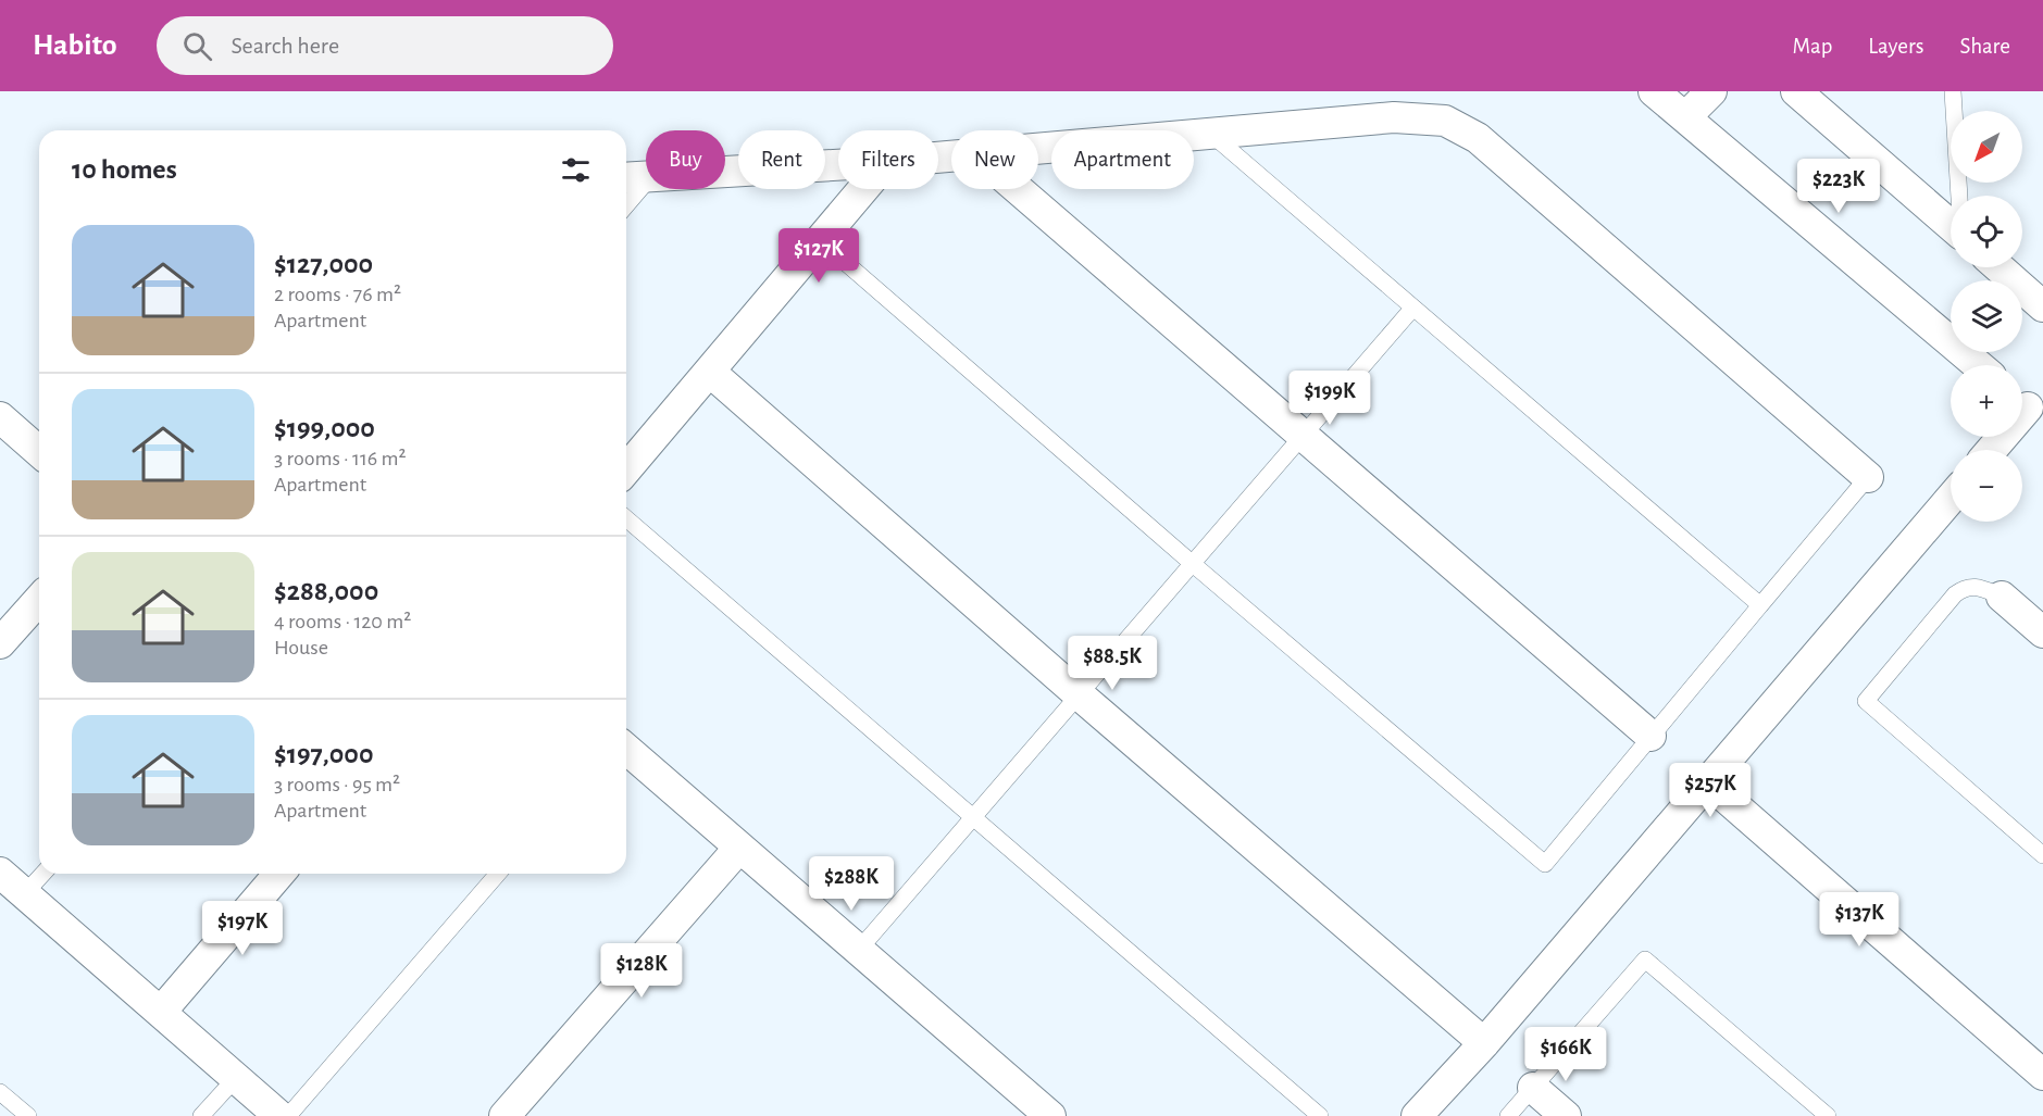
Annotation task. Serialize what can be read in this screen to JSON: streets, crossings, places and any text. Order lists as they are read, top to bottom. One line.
{"north":"bottom left","page":{"header":"Habito","search":"Search here","nav":["Map","Layers","Share"],"map_buttons":["+","−"],"chip":["Buy","Rent","Filters","New","Apartment"],"heading":"10 homes","price":["$223K","$127K","$199K","$88.5K","$257K","$288K","$137K","$197K","$128K","$166K"],"list":[{"name":"$127,000","note":"2 rooms · 76 m² · Apartment"},{"name":"$199,000","note":"3 rooms · 116 m² · Apartment"},{"name":"$288,000","note":"4 rooms · 120 m² · House"},{"name":"$197,000","note":"3 rooms · 95 m² · Apartment"}]}}
